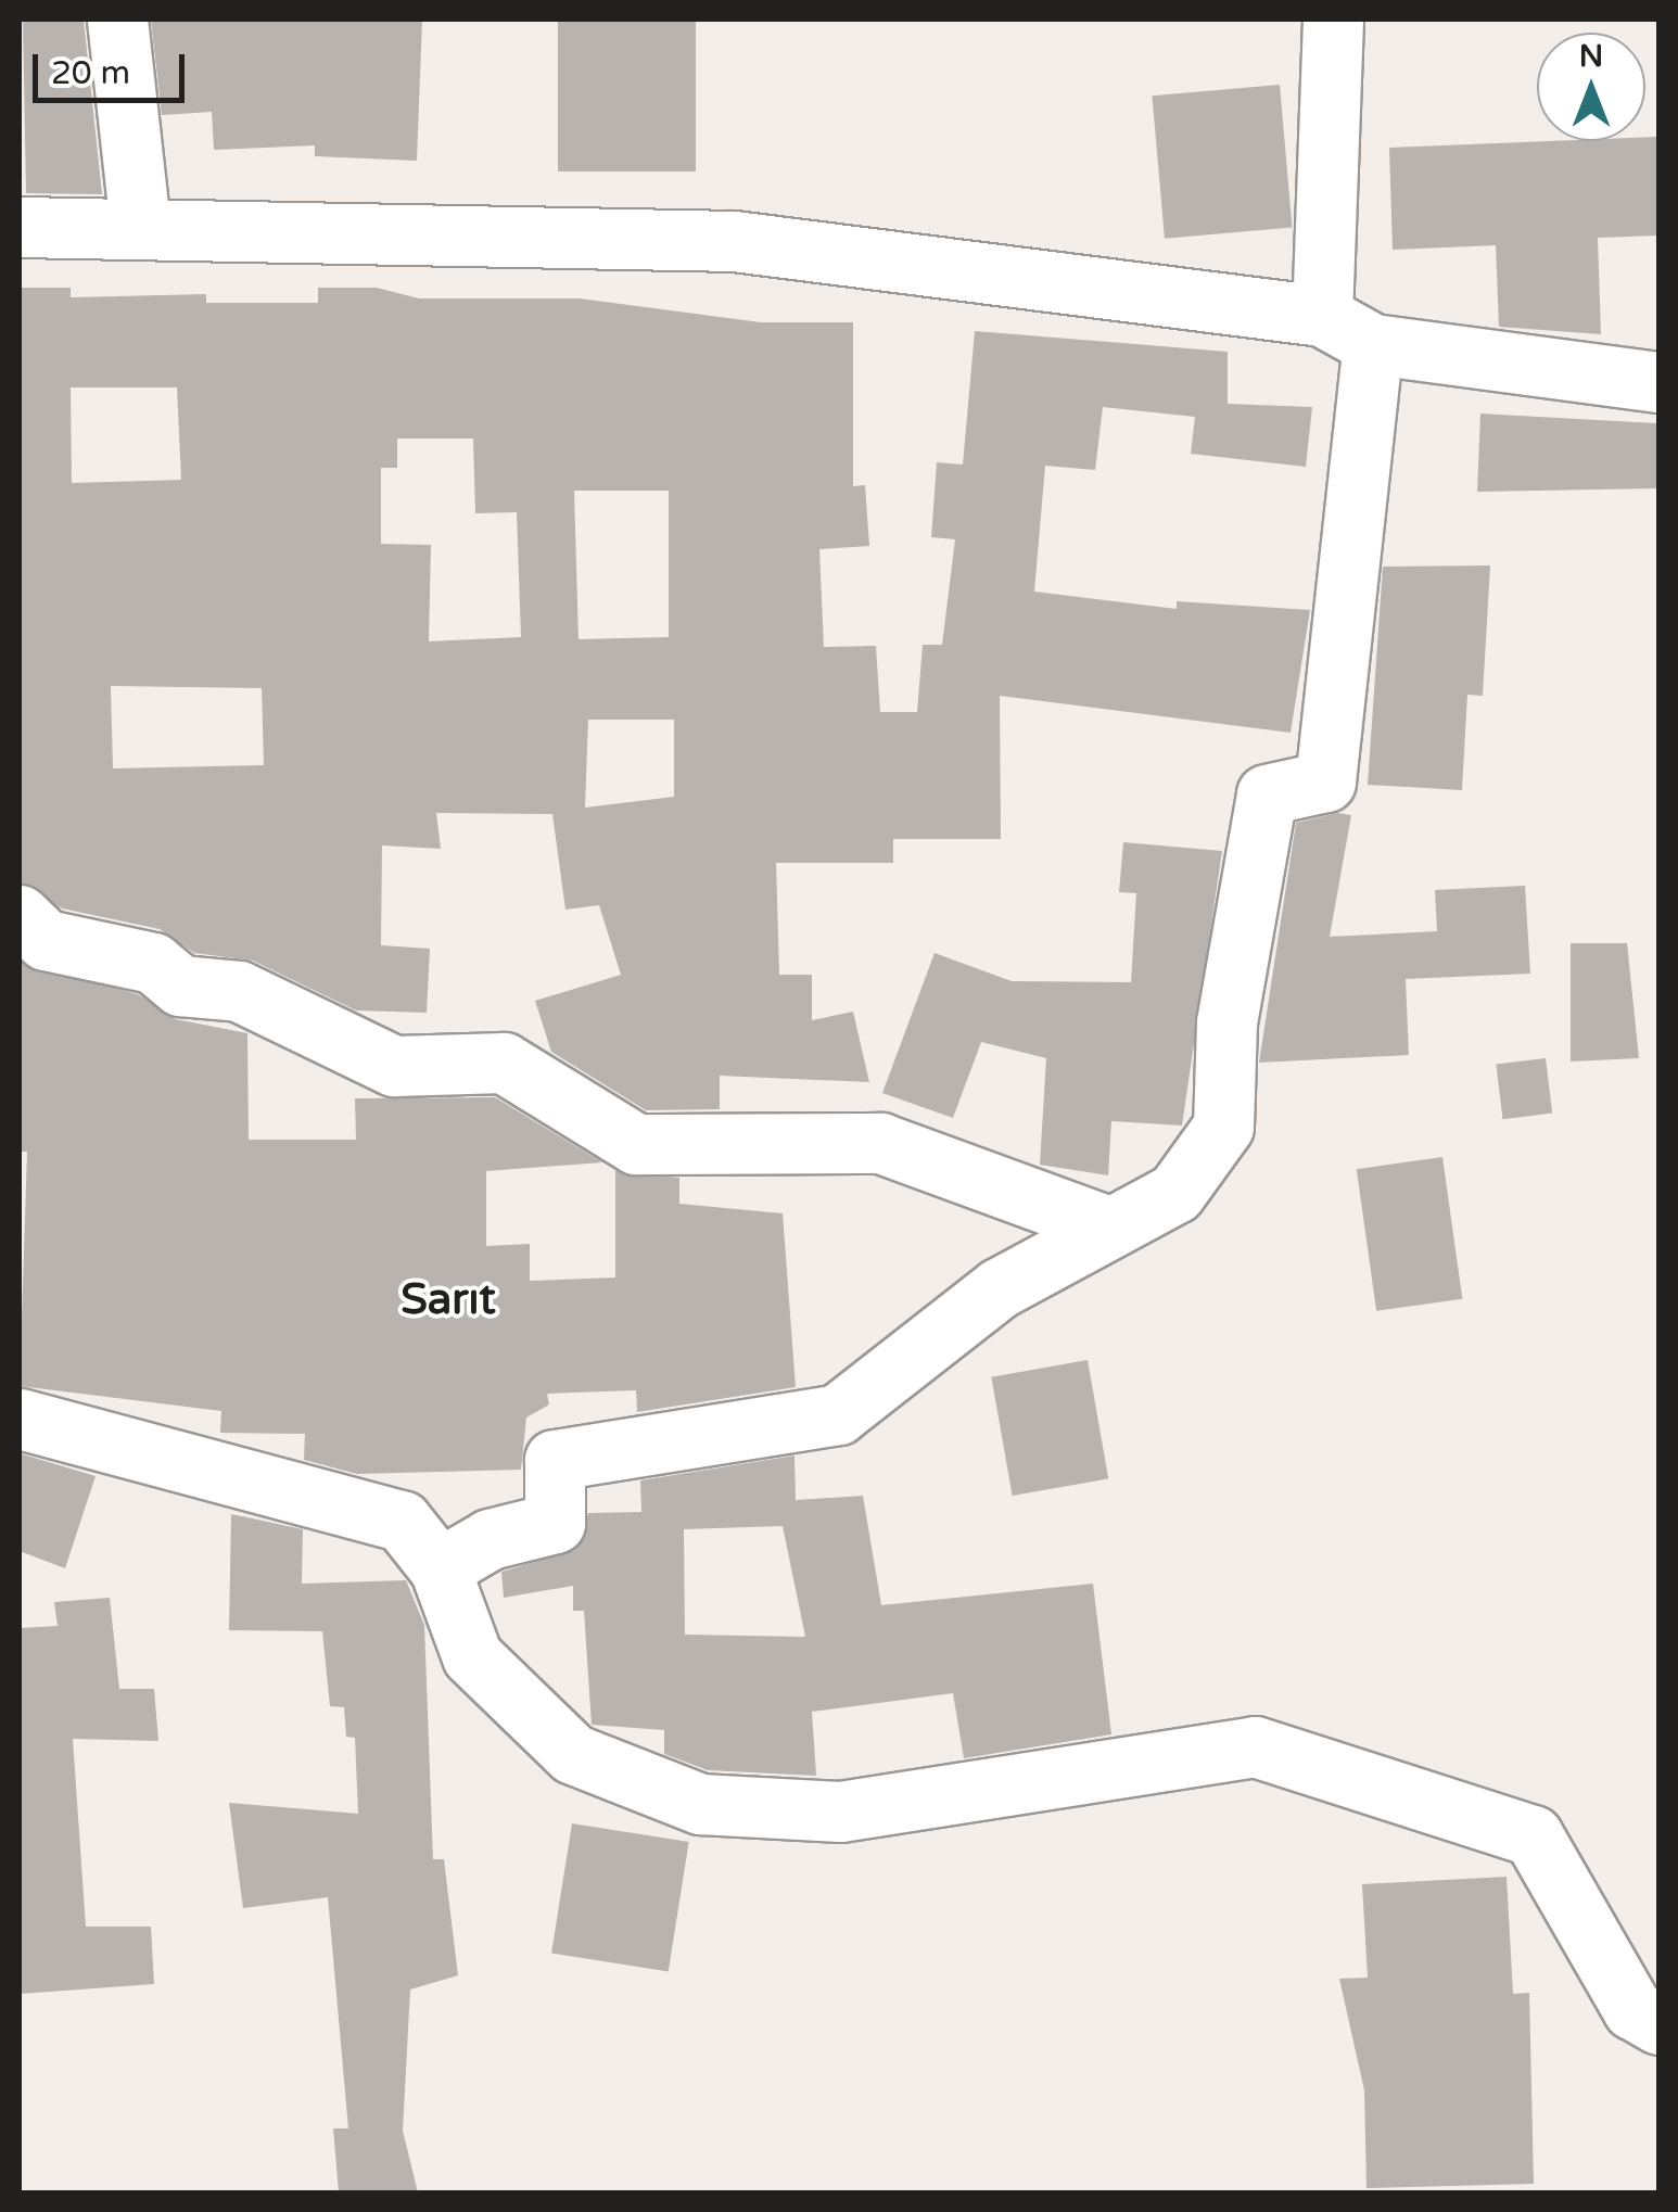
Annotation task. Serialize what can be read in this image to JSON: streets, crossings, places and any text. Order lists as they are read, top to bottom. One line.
{"districts":["Sarıt"],"scale_bar":"20 m","north":"top"}
